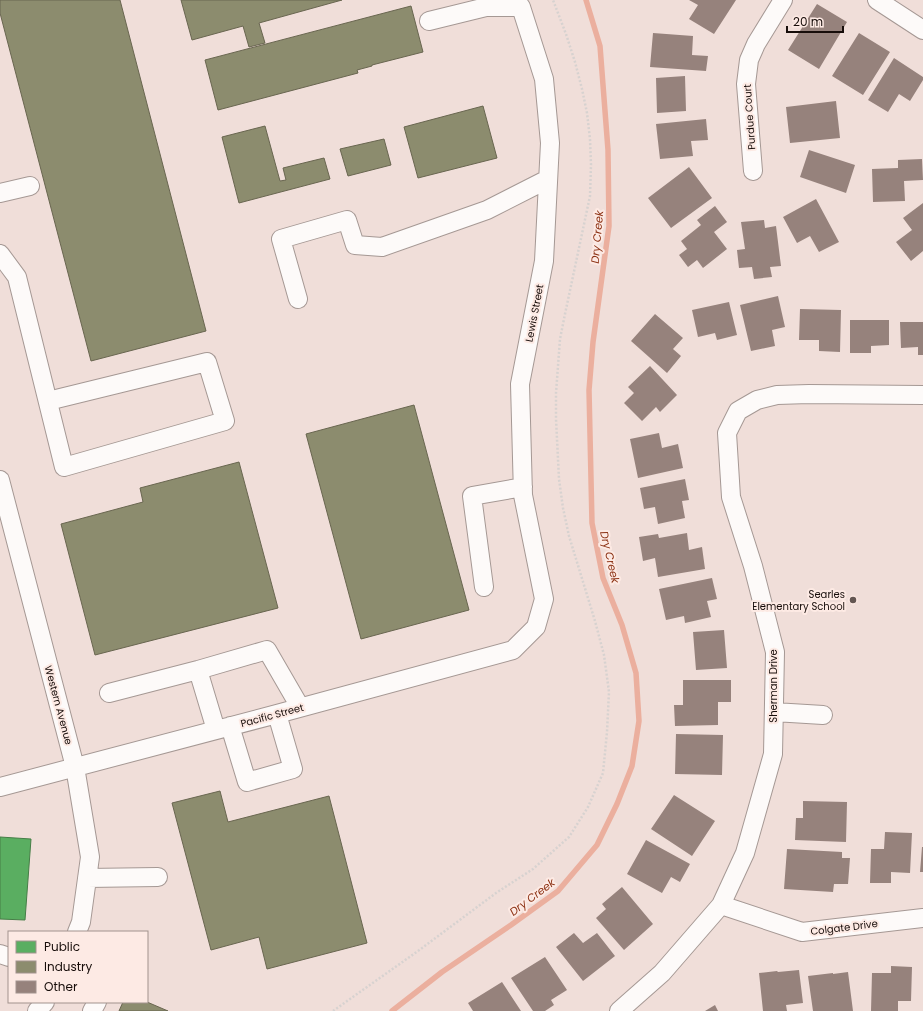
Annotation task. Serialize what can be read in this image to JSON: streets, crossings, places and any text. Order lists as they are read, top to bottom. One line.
{"streets":{"street":["Purdue Court","Lewis Street","Sherman Drive","Western Avenue","Pacific Street","Colgate Drive"]},"crossings":[["Lewis Street","Pacific Street"],["Sherman Drive","Colgate Drive"],["Western Avenue","Pacific Street"]],"water":["Dry Creek"],"places":["Searles Elementary School"],"legend":["Public","Industry","Other"],"scale_bar":"20 m"}
